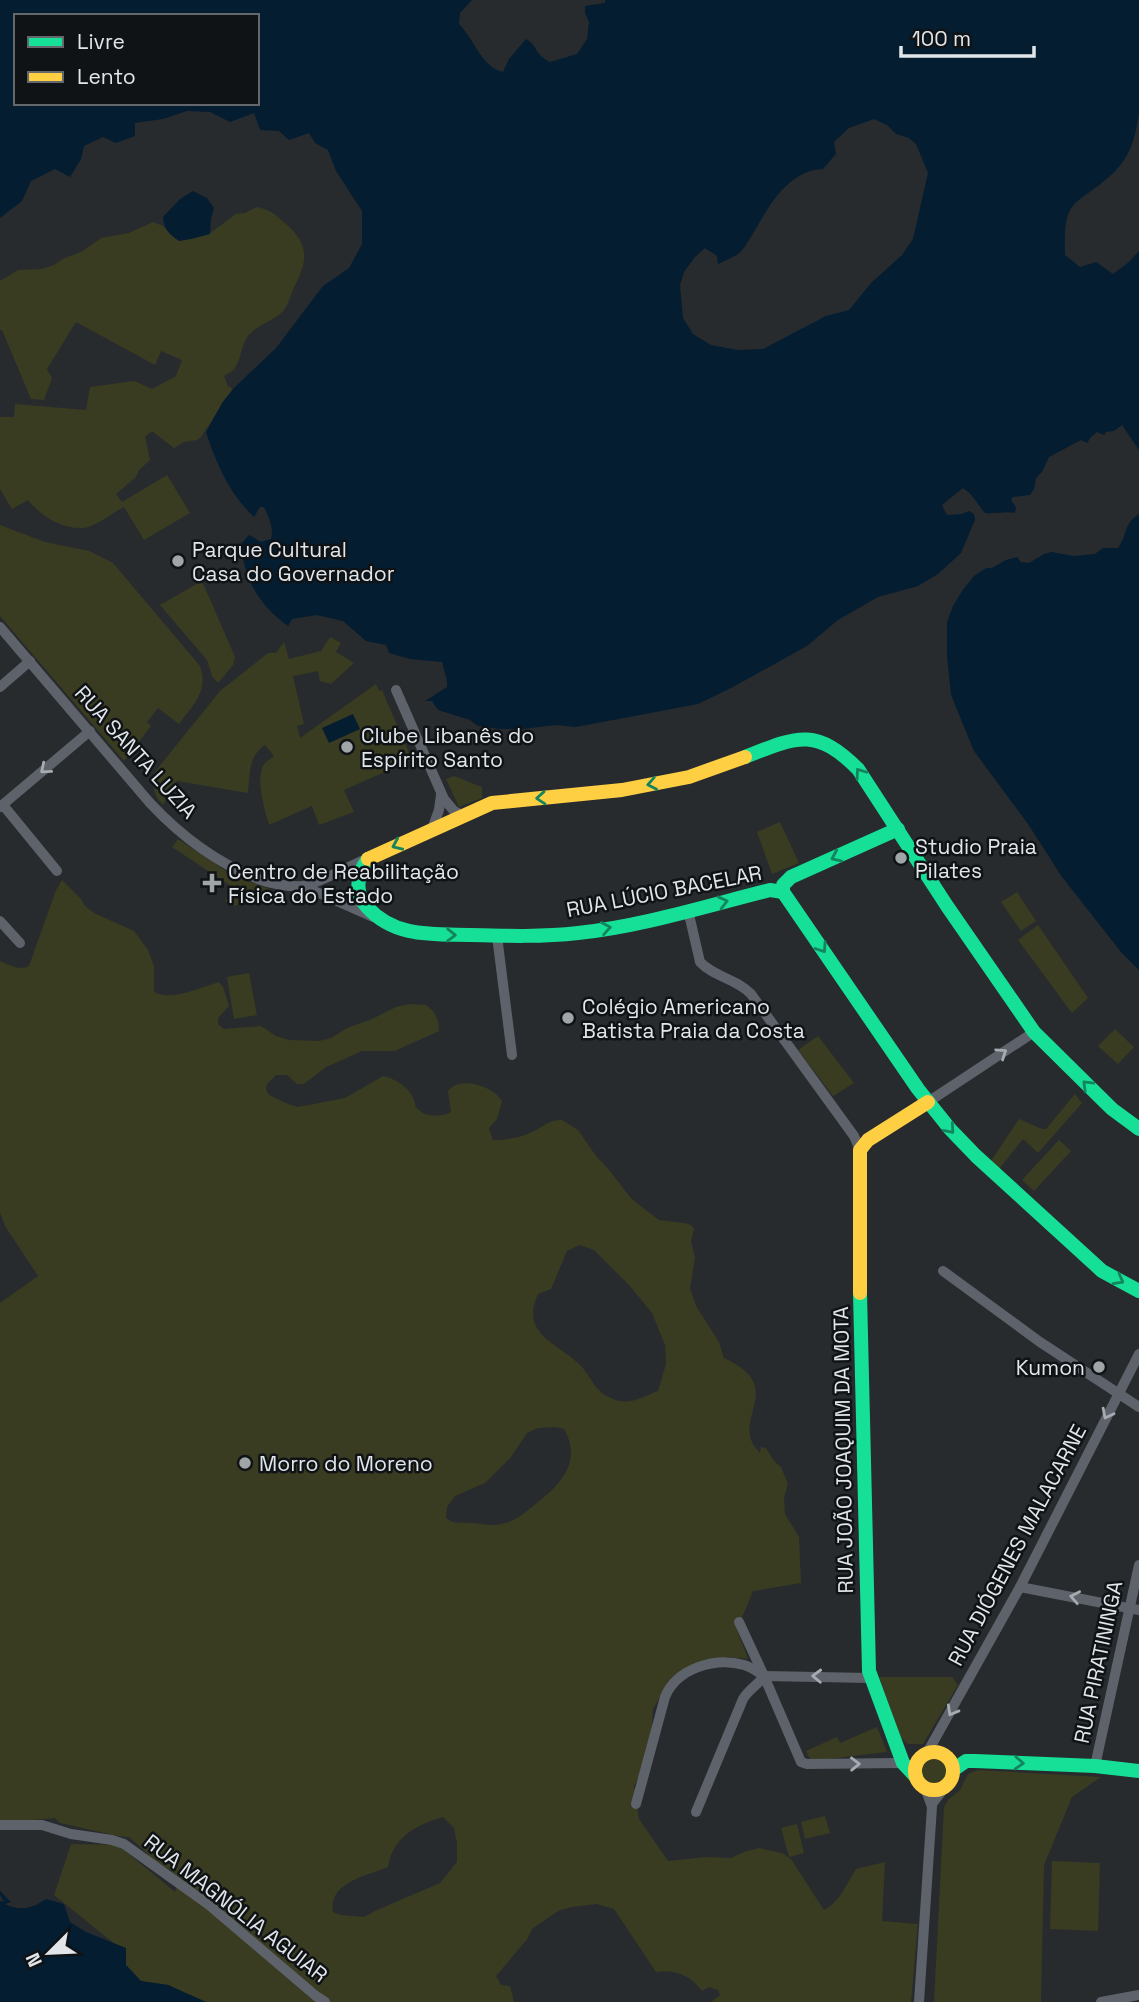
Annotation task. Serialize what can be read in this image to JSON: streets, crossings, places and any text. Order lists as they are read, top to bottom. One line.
{"streets":{"street":["RUA SANTA LUZIA","RUA LÚCIO BACELAR","RUA JOÃO JOAQUIM DA MOTA","RUA DIÓGENES MALACARNE","RUA PIRATININGA","RUA MAGNÓLIA AGUIAR"]},"crossings":[["RUA SANTA LUZIA","RUA LÚCIO BACELAR"]],"one_way":["RUA DIÓGENES MALACARNE"],"places":{"other":["Parque Cultural Casa do Governador","Clube Libanês do Espírito Santo","Studio Praia Pilates","Colégio Americano Batista Praia da Costa","Kumon","Morro do Moreno"],"health":["Centro de Reabilitação Física do Estado"]},"legend":["Livre","Lento"],"scale_bar":"100 m","north":"bottom left"}
